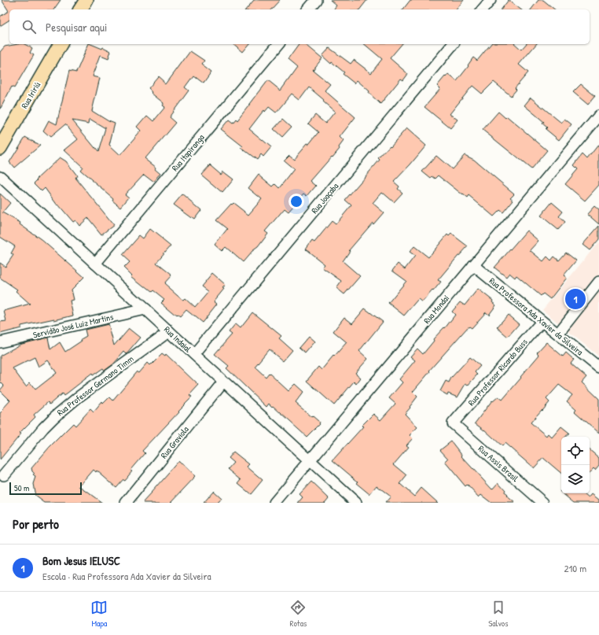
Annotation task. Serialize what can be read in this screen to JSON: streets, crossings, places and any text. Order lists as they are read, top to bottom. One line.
{"streets":{"main road":["Rua Iririú"],"street":["Rua Itapiranga","Rua Joaçaba","Rua Mondaí","Rua Professora Ada Xavier da Silveira","Servidão José Luiz Martins","Rua Indaial","Rua Professor Ricardo Buss","Rua Professor Germano Timm","Rua Graviola","Rua Assis Brasil"]},"crossings":[["Rua Itapiranga","Rua Indaial"],["Rua Joaçaba","Rua Indaial"],["Rua Mondaí","Rua Professora Ada Xavier da Silveira"],["Rua Mondaí","Rua Indaial"],["Rua Professora Ada Xavier da Silveira","Rua Professor Ricardo Buss"],["Servidão José Luiz Martins","Rua Indaial"],["Rua Indaial","Rua Professor Germano Timm"],["Rua Indaial","Rua Graviola"],["Rua Professor Ricardo Buss","Rua Assis Brasil"]],"scale_bar":"50 m","page":{"search":"Pesquisar aqui","pins":"1","scale":"50 m","heading":"Por perto","list":[{"mark":"1","name":"Bom Jesus IELUSC","note":"Escola · Rua Professora Ada Xavier da Silveira","value":"210 m"}],"nav":["Mapa","Rotas","Salvos"]}}
